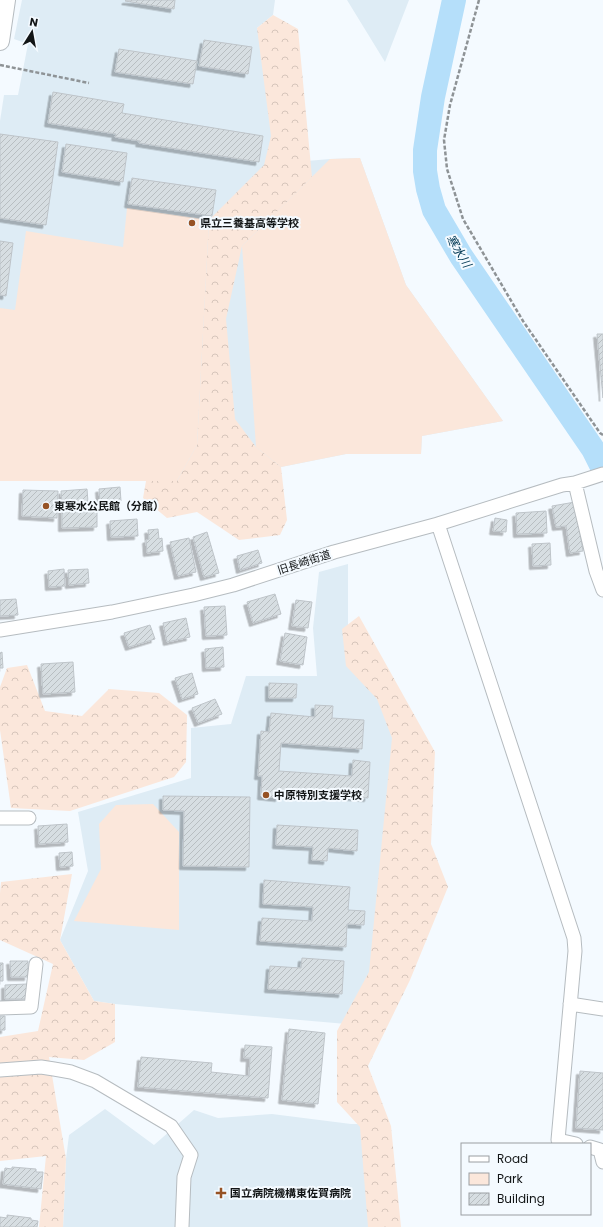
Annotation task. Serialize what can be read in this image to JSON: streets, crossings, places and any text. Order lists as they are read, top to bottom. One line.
{"streets":{"street":["旧長崎街道"]},"water":["寒水川"],"places":{"other":["県立三養基高等学校","東寒水公民館（分館）","中原特別支援学校"],"health":["国立病院機構東佐賀病院"]},"legend":["Road","Park","Building"],"north":"top"}
